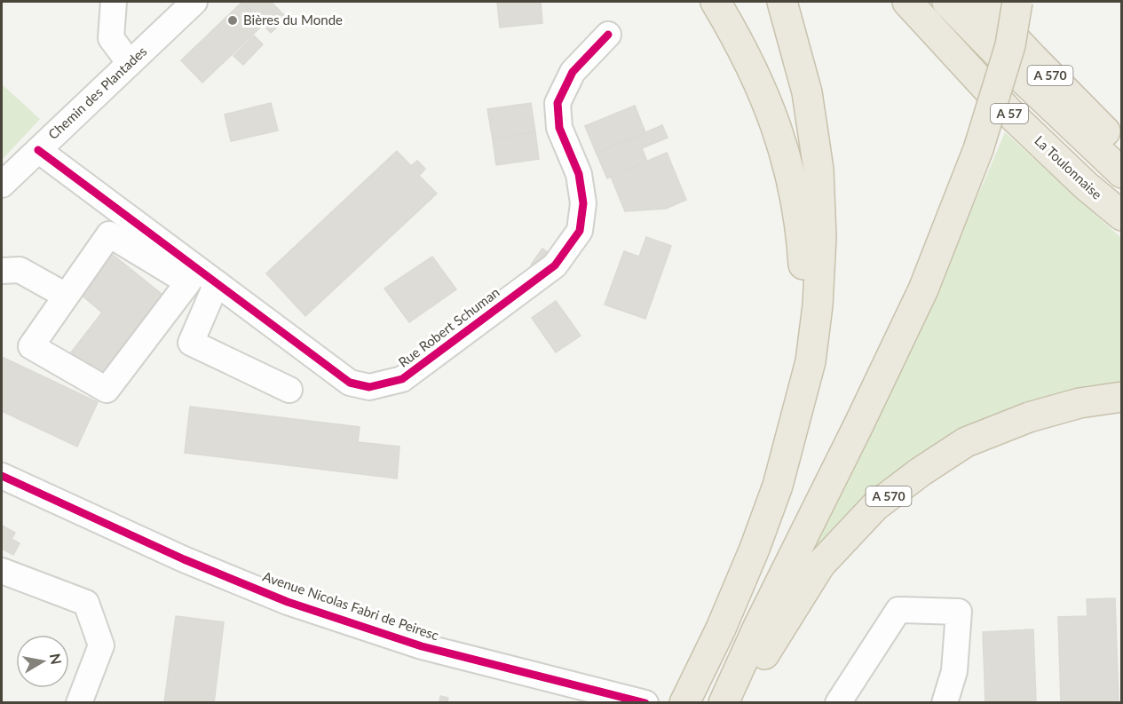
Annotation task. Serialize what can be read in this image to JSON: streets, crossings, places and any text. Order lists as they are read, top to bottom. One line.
{"streets":{"highway":["A 570","A 57","La Toulonnaise"],"street":["Chemin des Plantades","Rue Robert Schuman","Avenue Nicolas Fabri de Peiresc"]},"crossings":[["Chemin des Plantades","Rue Robert Schuman"]],"places":["Bières du Monde"],"north":"right"}
